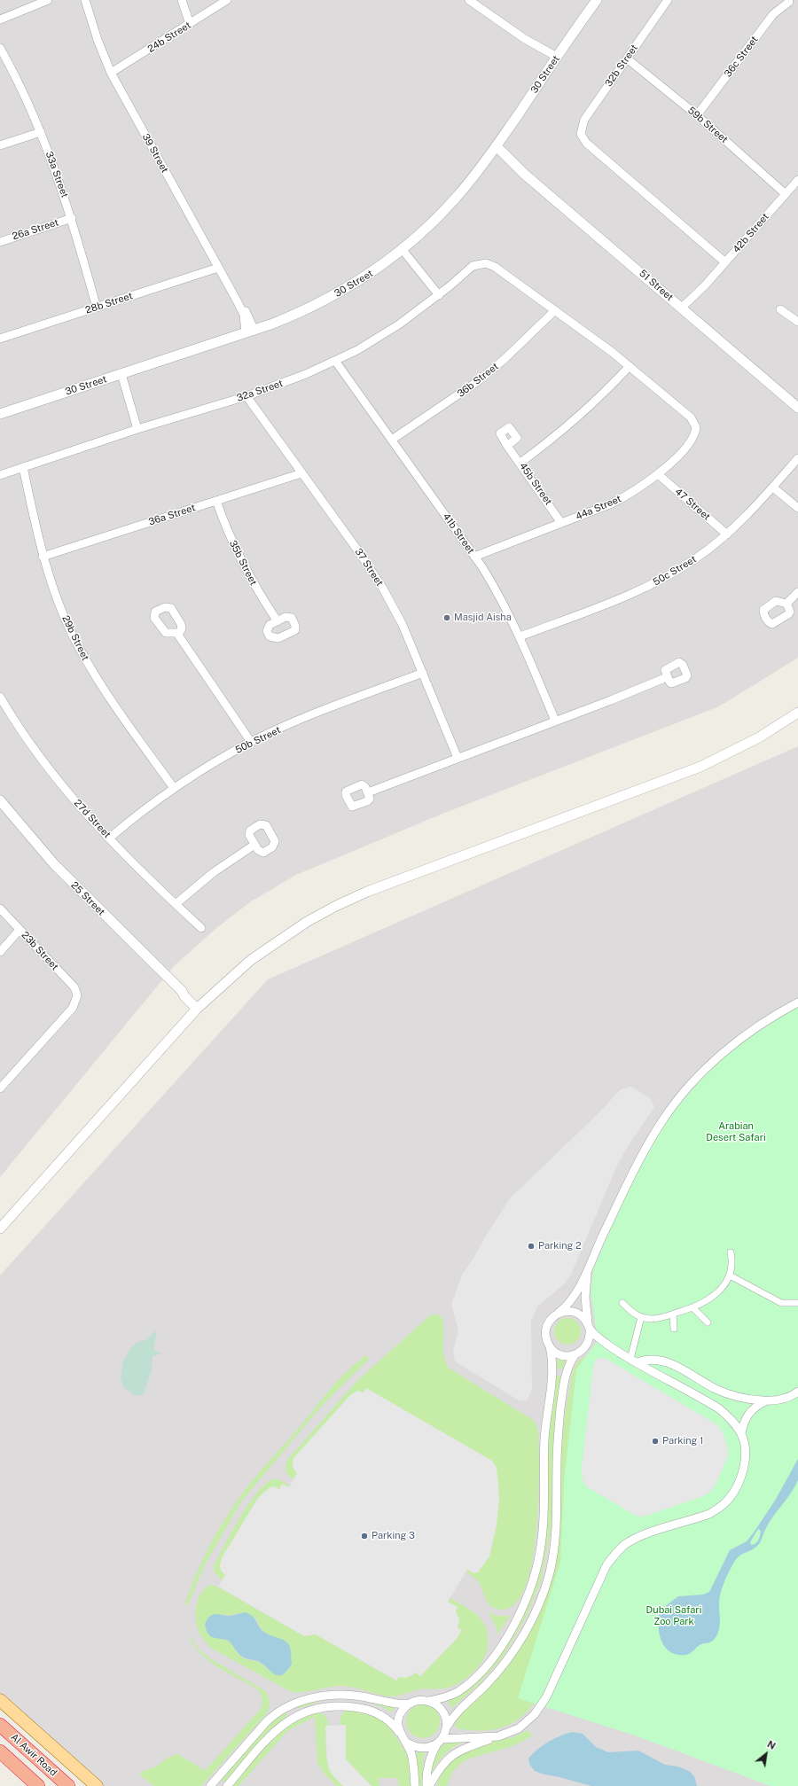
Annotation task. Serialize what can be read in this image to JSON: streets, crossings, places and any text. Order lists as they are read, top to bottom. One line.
{"streets":{"highway":["Al Awir Road"],"street":["24b Street","36c Street","32b Street","30 Street","59b Street","39 Street","33a Street","26a Street","42b Street","51 Street","28b Street","36b Street","32a Street","45b Street","47 Street","44a Street","36a Street","41b Street","35b Street","37 Street","50c Street","29b Street","50b Street","27d Street","25 Street","23b Street"]},"crossings":[["24b Street","39 Street"],["36c Street","59b Street"],["32b Street","59b Street"],["32b Street","42b Street"],["30 Street","39 Street"],["30 Street","51 Street"],["59b Street","42b Street"],["39 Street","28b Street"],["33a Street","26a Street"],["33a Street","28b Street"],["42b Street","51 Street"],["36b Street","32a Street"],["36b Street","41b Street"],["32a Street","41b Street"],["32a Street","37 Street"],["32a Street","29b Street"],["45b Street","44a Street"],["47 Street","44a Street"],["47 Street","50c Street"],["44a Street","41b Street"],["36a Street","35b Street"],["36a Street","37 Street"],["36a Street","29b Street"],["41b Street","50c Street"],["37 Street","50b Street"],["29b Street","50b Street"],["50b Street","27d Street"]],"parks":["Arabian Desert Safari","Dubai Safari Zoo Park"],"places":["Masjid Aisha","Parking 2","Parking 1","Parking 3"],"north":"top right"}
